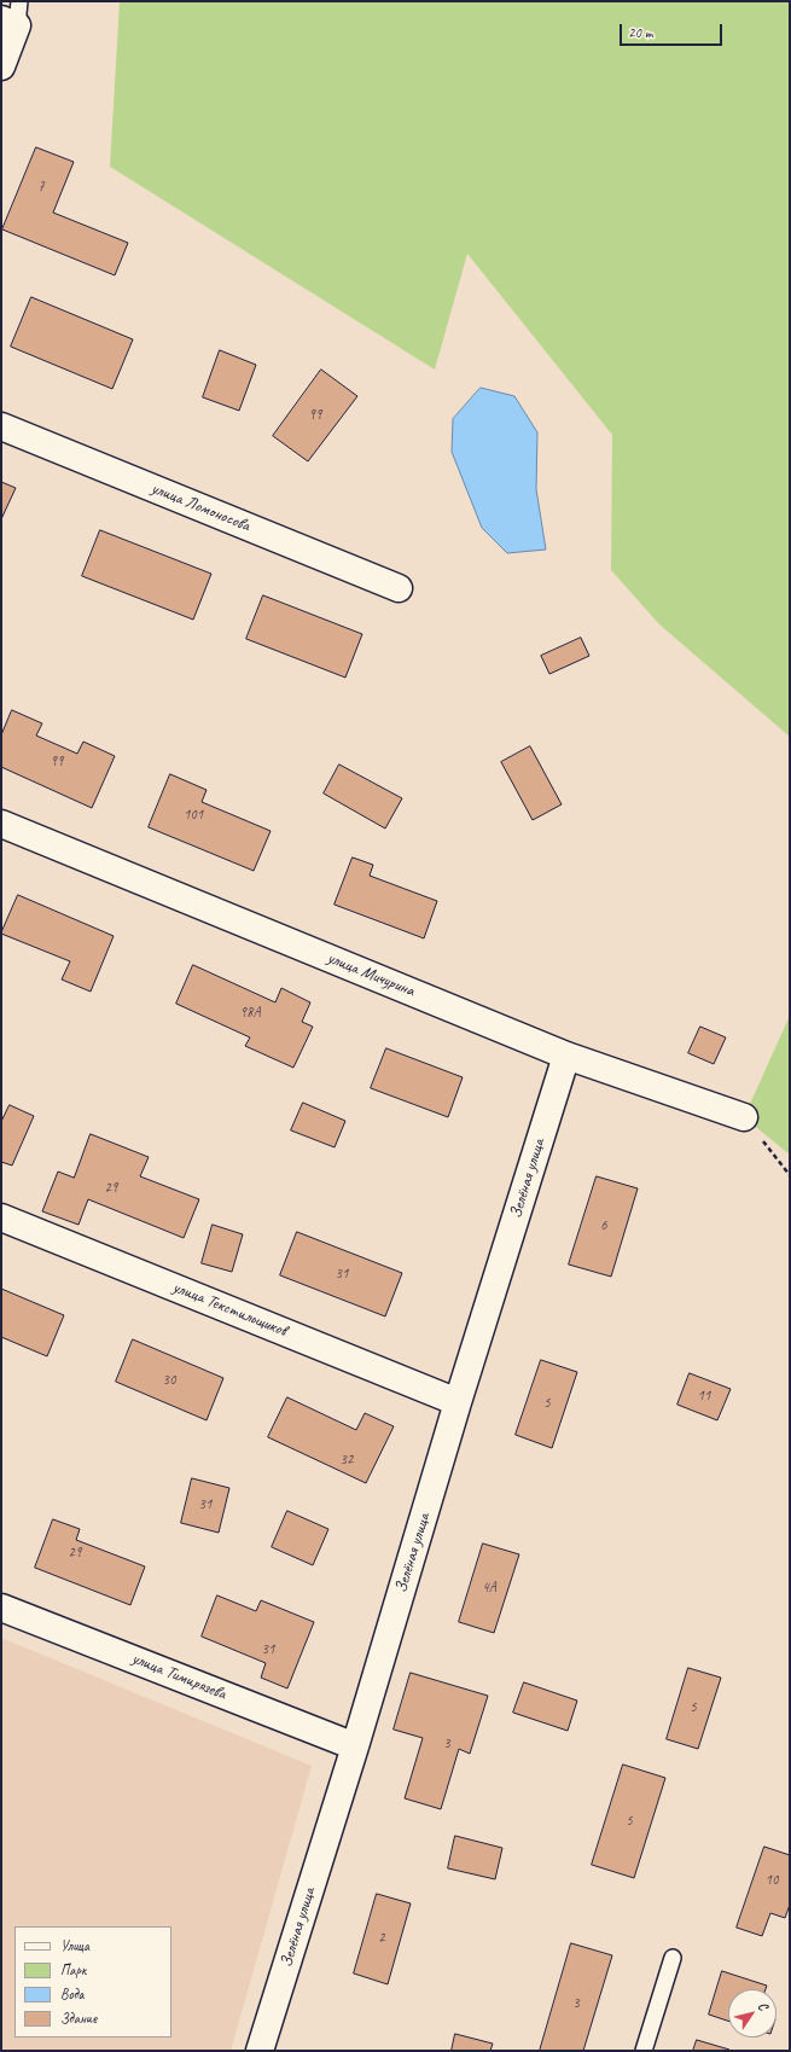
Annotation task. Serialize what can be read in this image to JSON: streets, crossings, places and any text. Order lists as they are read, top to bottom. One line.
{"streets":{"street":["улица Ломоносова","улица Мичурина","Зелёная улица","улица Текстильщиков","улица Тимирязева"]},"crossings":[["улица Мичурина","Зелёная улица"],["Зелёная улица","улица Текстильщиков"],["Зелёная улица","улица Тимирязева"]],"house_numbers":["7","99","99","101","98А","29","6","31","30","11","5","32","31","29","4А","31","5","3","5","10","2","3"],"legend":["Улица","Парк","Вода","Здание"],"scale_bar":"20 m","north":"top right"}
